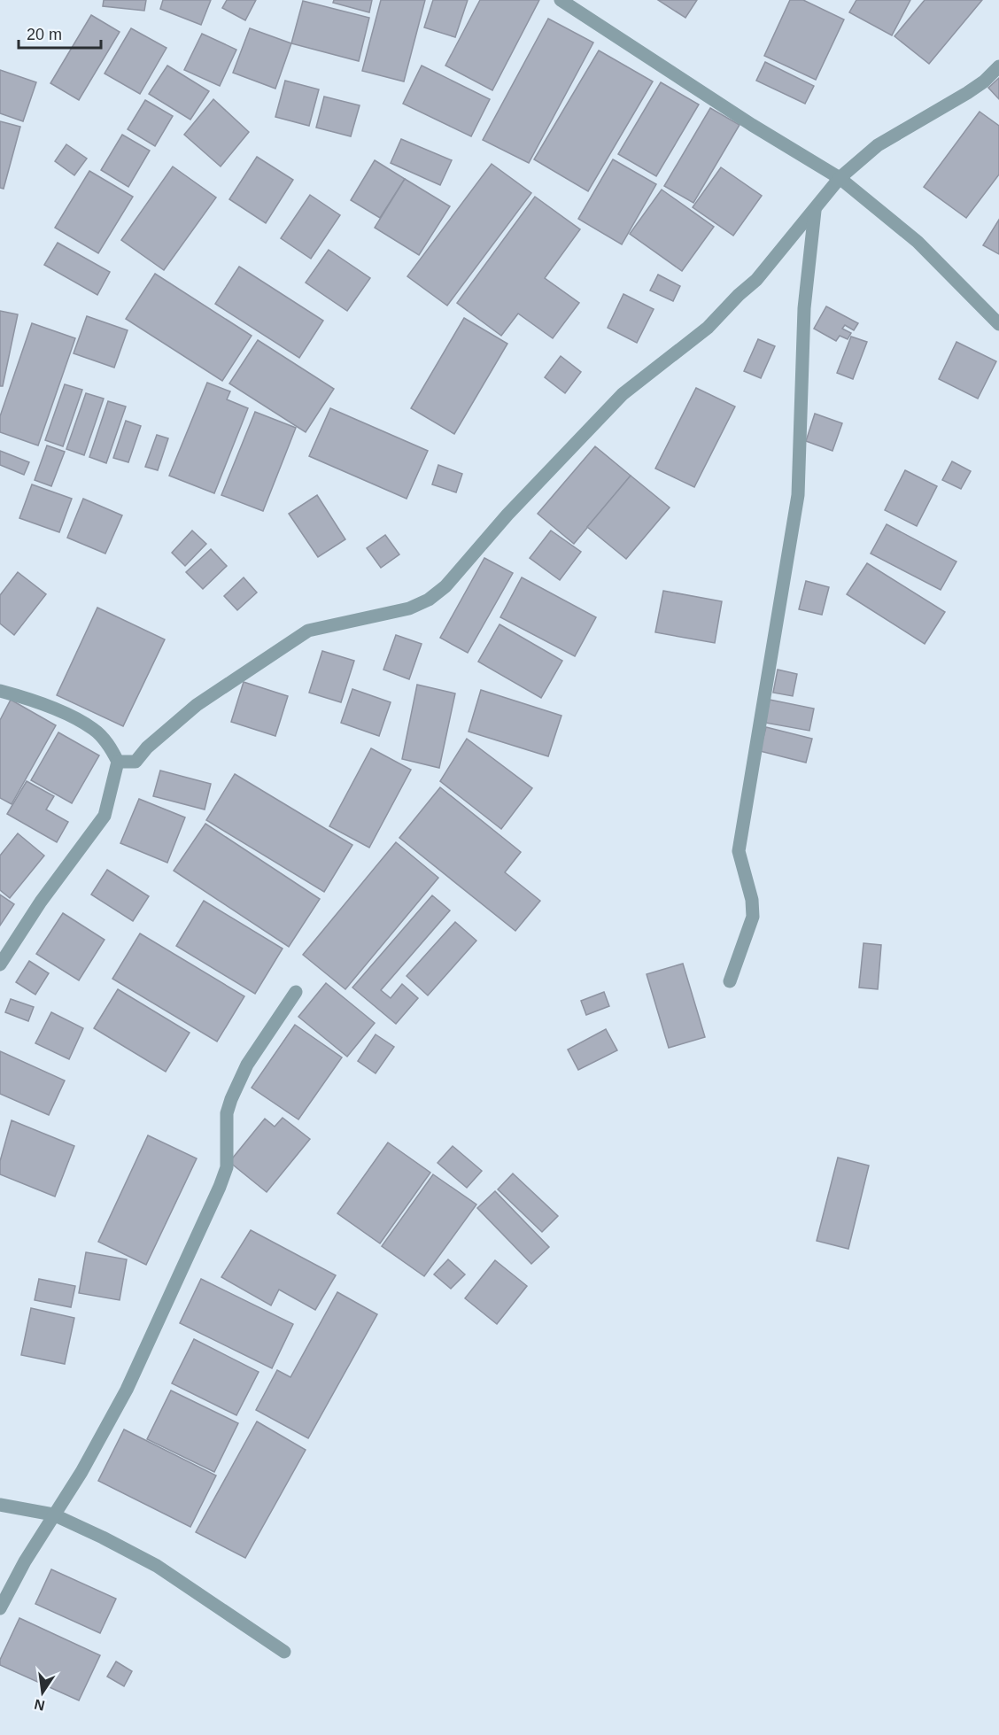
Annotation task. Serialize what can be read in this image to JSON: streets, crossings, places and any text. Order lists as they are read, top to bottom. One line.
{"scale_bar":"20 m","north":"bottom"}
